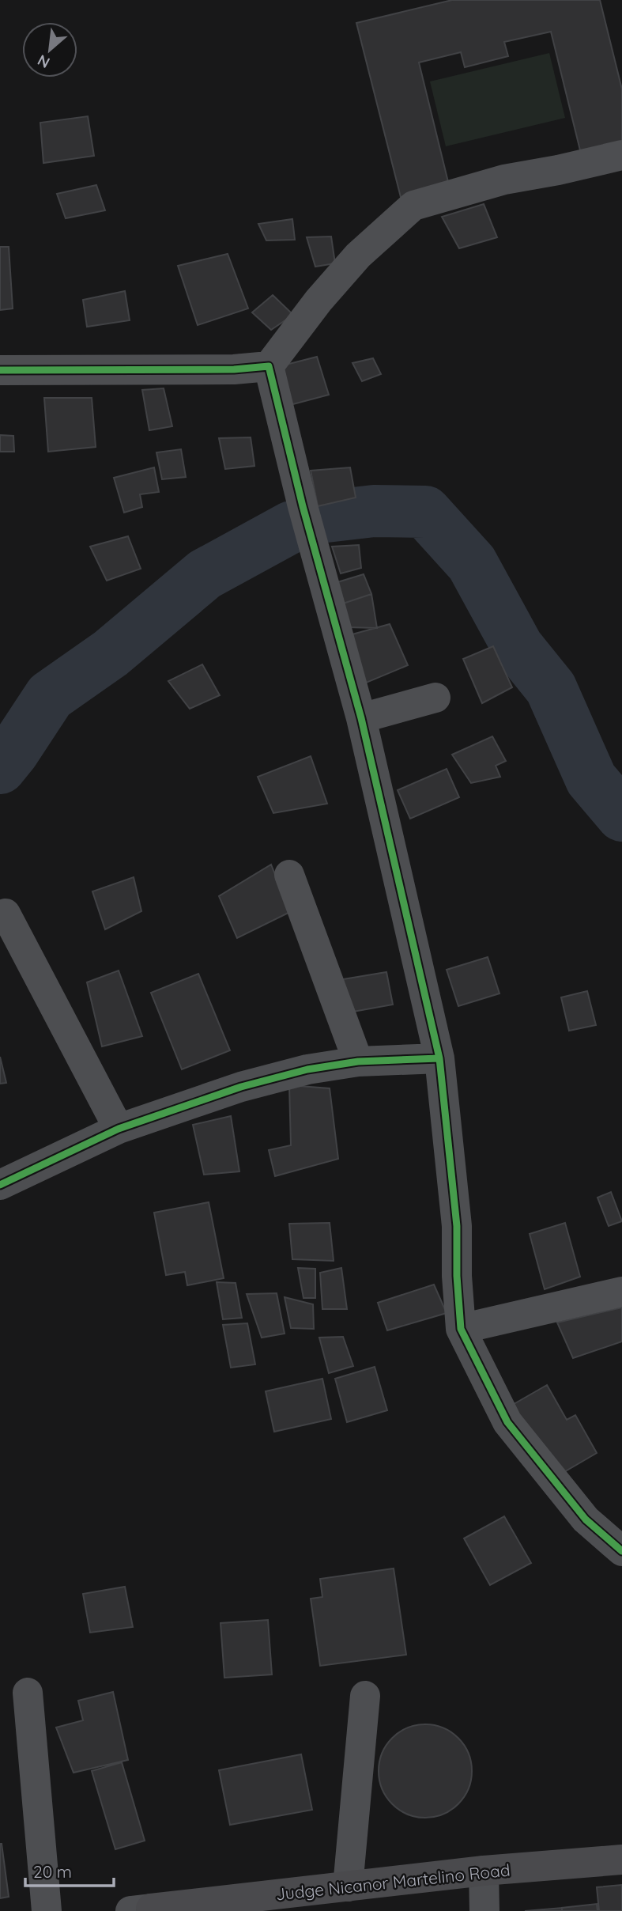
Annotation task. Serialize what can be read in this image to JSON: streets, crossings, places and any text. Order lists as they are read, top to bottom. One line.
{"streets":{"main road":["Judge Nicanor Martelino Road"]},"scale_bar":"20 m","north":"bottom left"}
